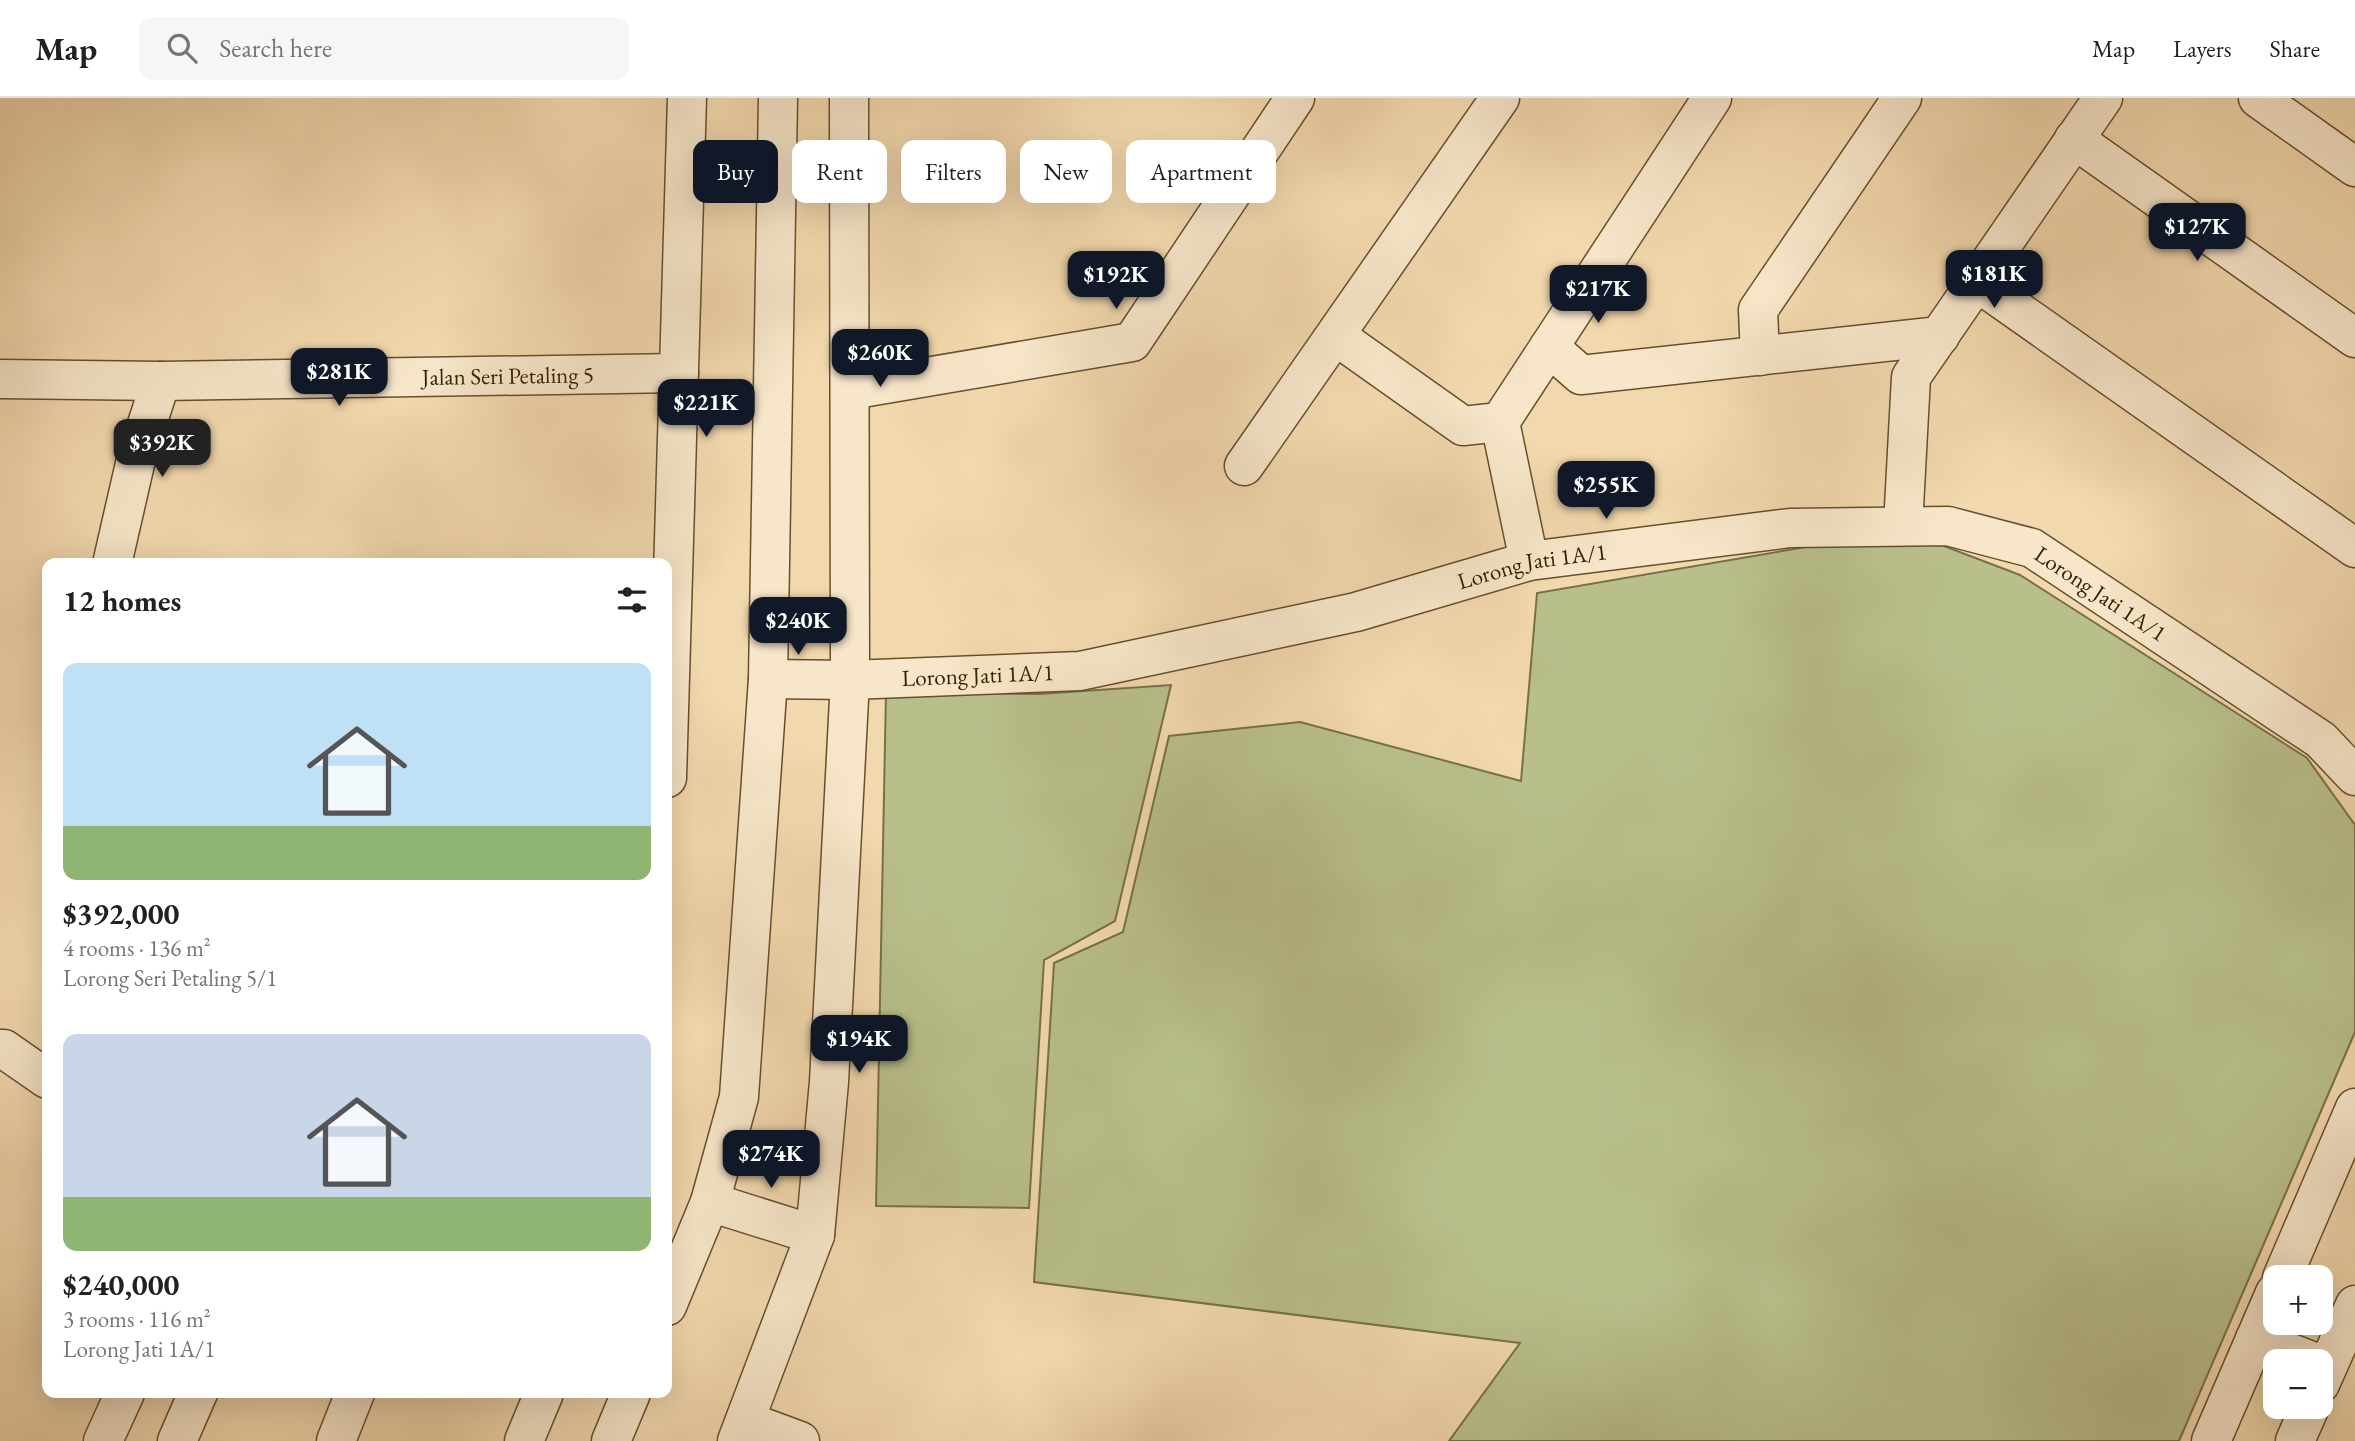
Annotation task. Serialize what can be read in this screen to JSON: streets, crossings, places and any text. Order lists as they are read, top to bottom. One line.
{"streets":{"street":["Jalan Seri Petaling 5","Lorong Jati 1A/1"]},"page":{"header":"Map","search":"Search here","nav":["Map","Layers","Share"],"chip":["Buy","Rent","Filters","New","Apartment"],"price":["$127K","$181K","$192K","$217K","$260K","$281K","$221K","$392K","$255K","$240K","$194K","$274K"],"heading":"12 homes","list":[{"name":"$392,000","note":"4 rooms · 136 m² · Lorong Seri Petaling 5/1"},{"name":"$240,000","note":"3 rooms · 116 m² · Lorong Jati 1A/1"}],"map_buttons":["+","−"]}}
